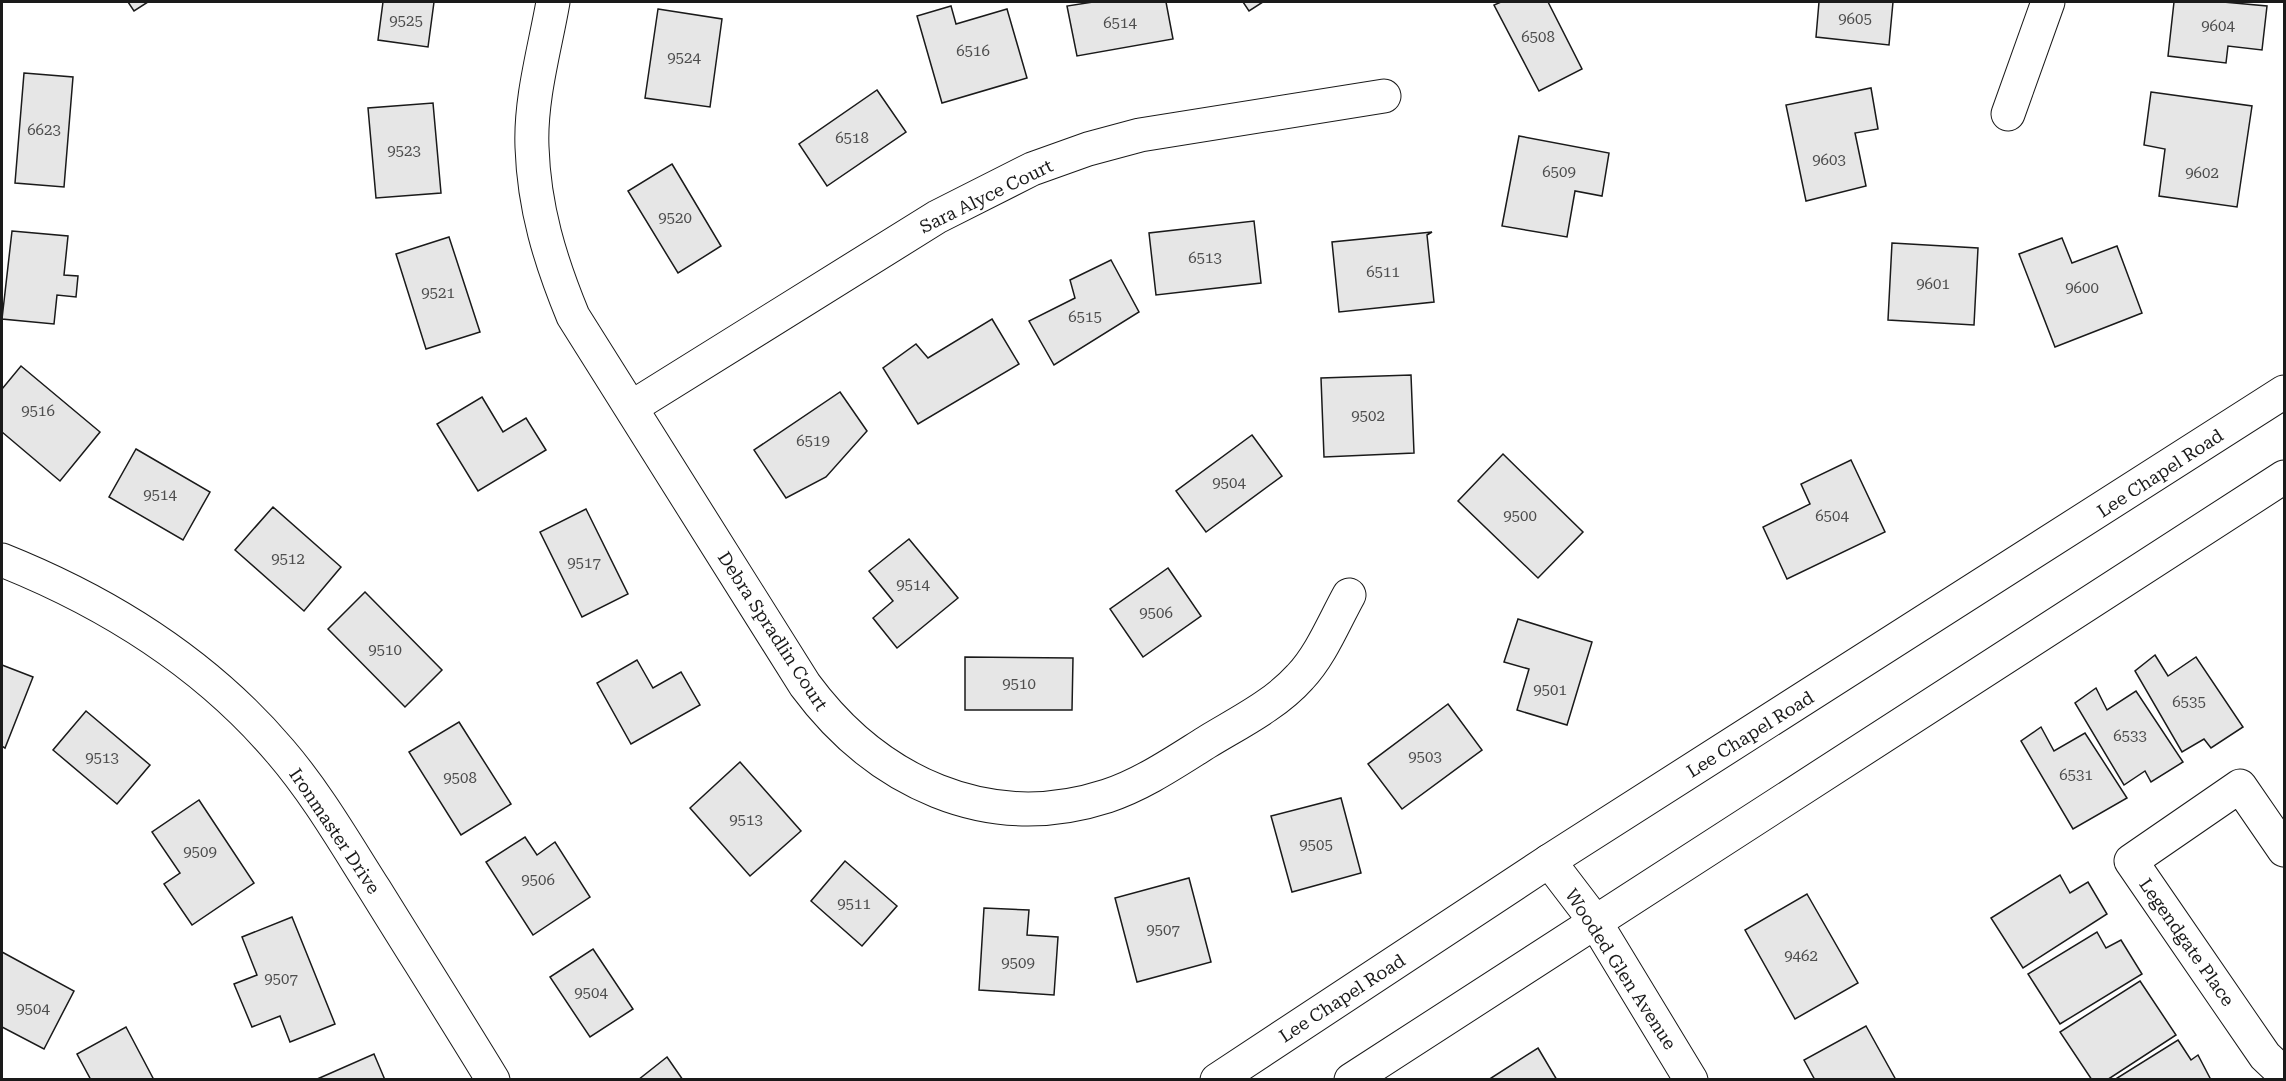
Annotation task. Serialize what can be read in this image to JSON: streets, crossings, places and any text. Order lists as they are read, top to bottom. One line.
{"streets":{"street":["Sara Alyce Court","Lee Chapel Road","Debra Spradlin Court","Ironmaster Drive","Legendgate Place","Wooded Glen Avenue"]},"crossings":[["Sara Alyce Court","Debra Spradlin Court"],["Lee Chapel Road","Wooded Glen Avenue"]],"house_numbers":["9605","9525","6514","9604","6508","6516","9524","6623","6518","9523","9603","6509","9602","9520","6513","6511","9601","9600","9521","6515","9516","9502","6519","9504","9514","9500","6504","9512","9517","9514","9506","9510","9510","9501","6535","6533","9503","9513","6531","9508","9513","9505","9509","9506","9511","9507","9462","9509","9507","9504","9504"]}
